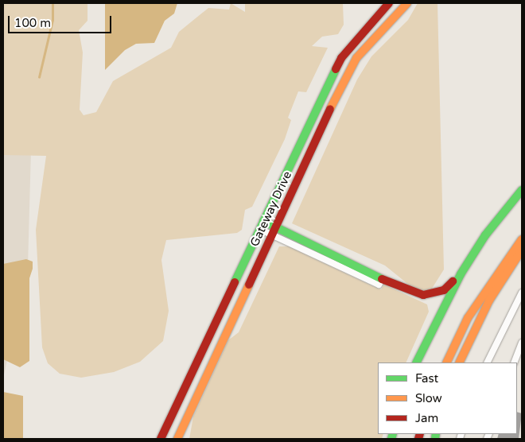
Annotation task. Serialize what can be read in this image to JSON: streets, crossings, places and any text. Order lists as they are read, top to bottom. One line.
{"streets":{"main road":["Gateway Drive"]},"legend":["Fast","Slow","Jam"],"scale_bar":"100 m"}
